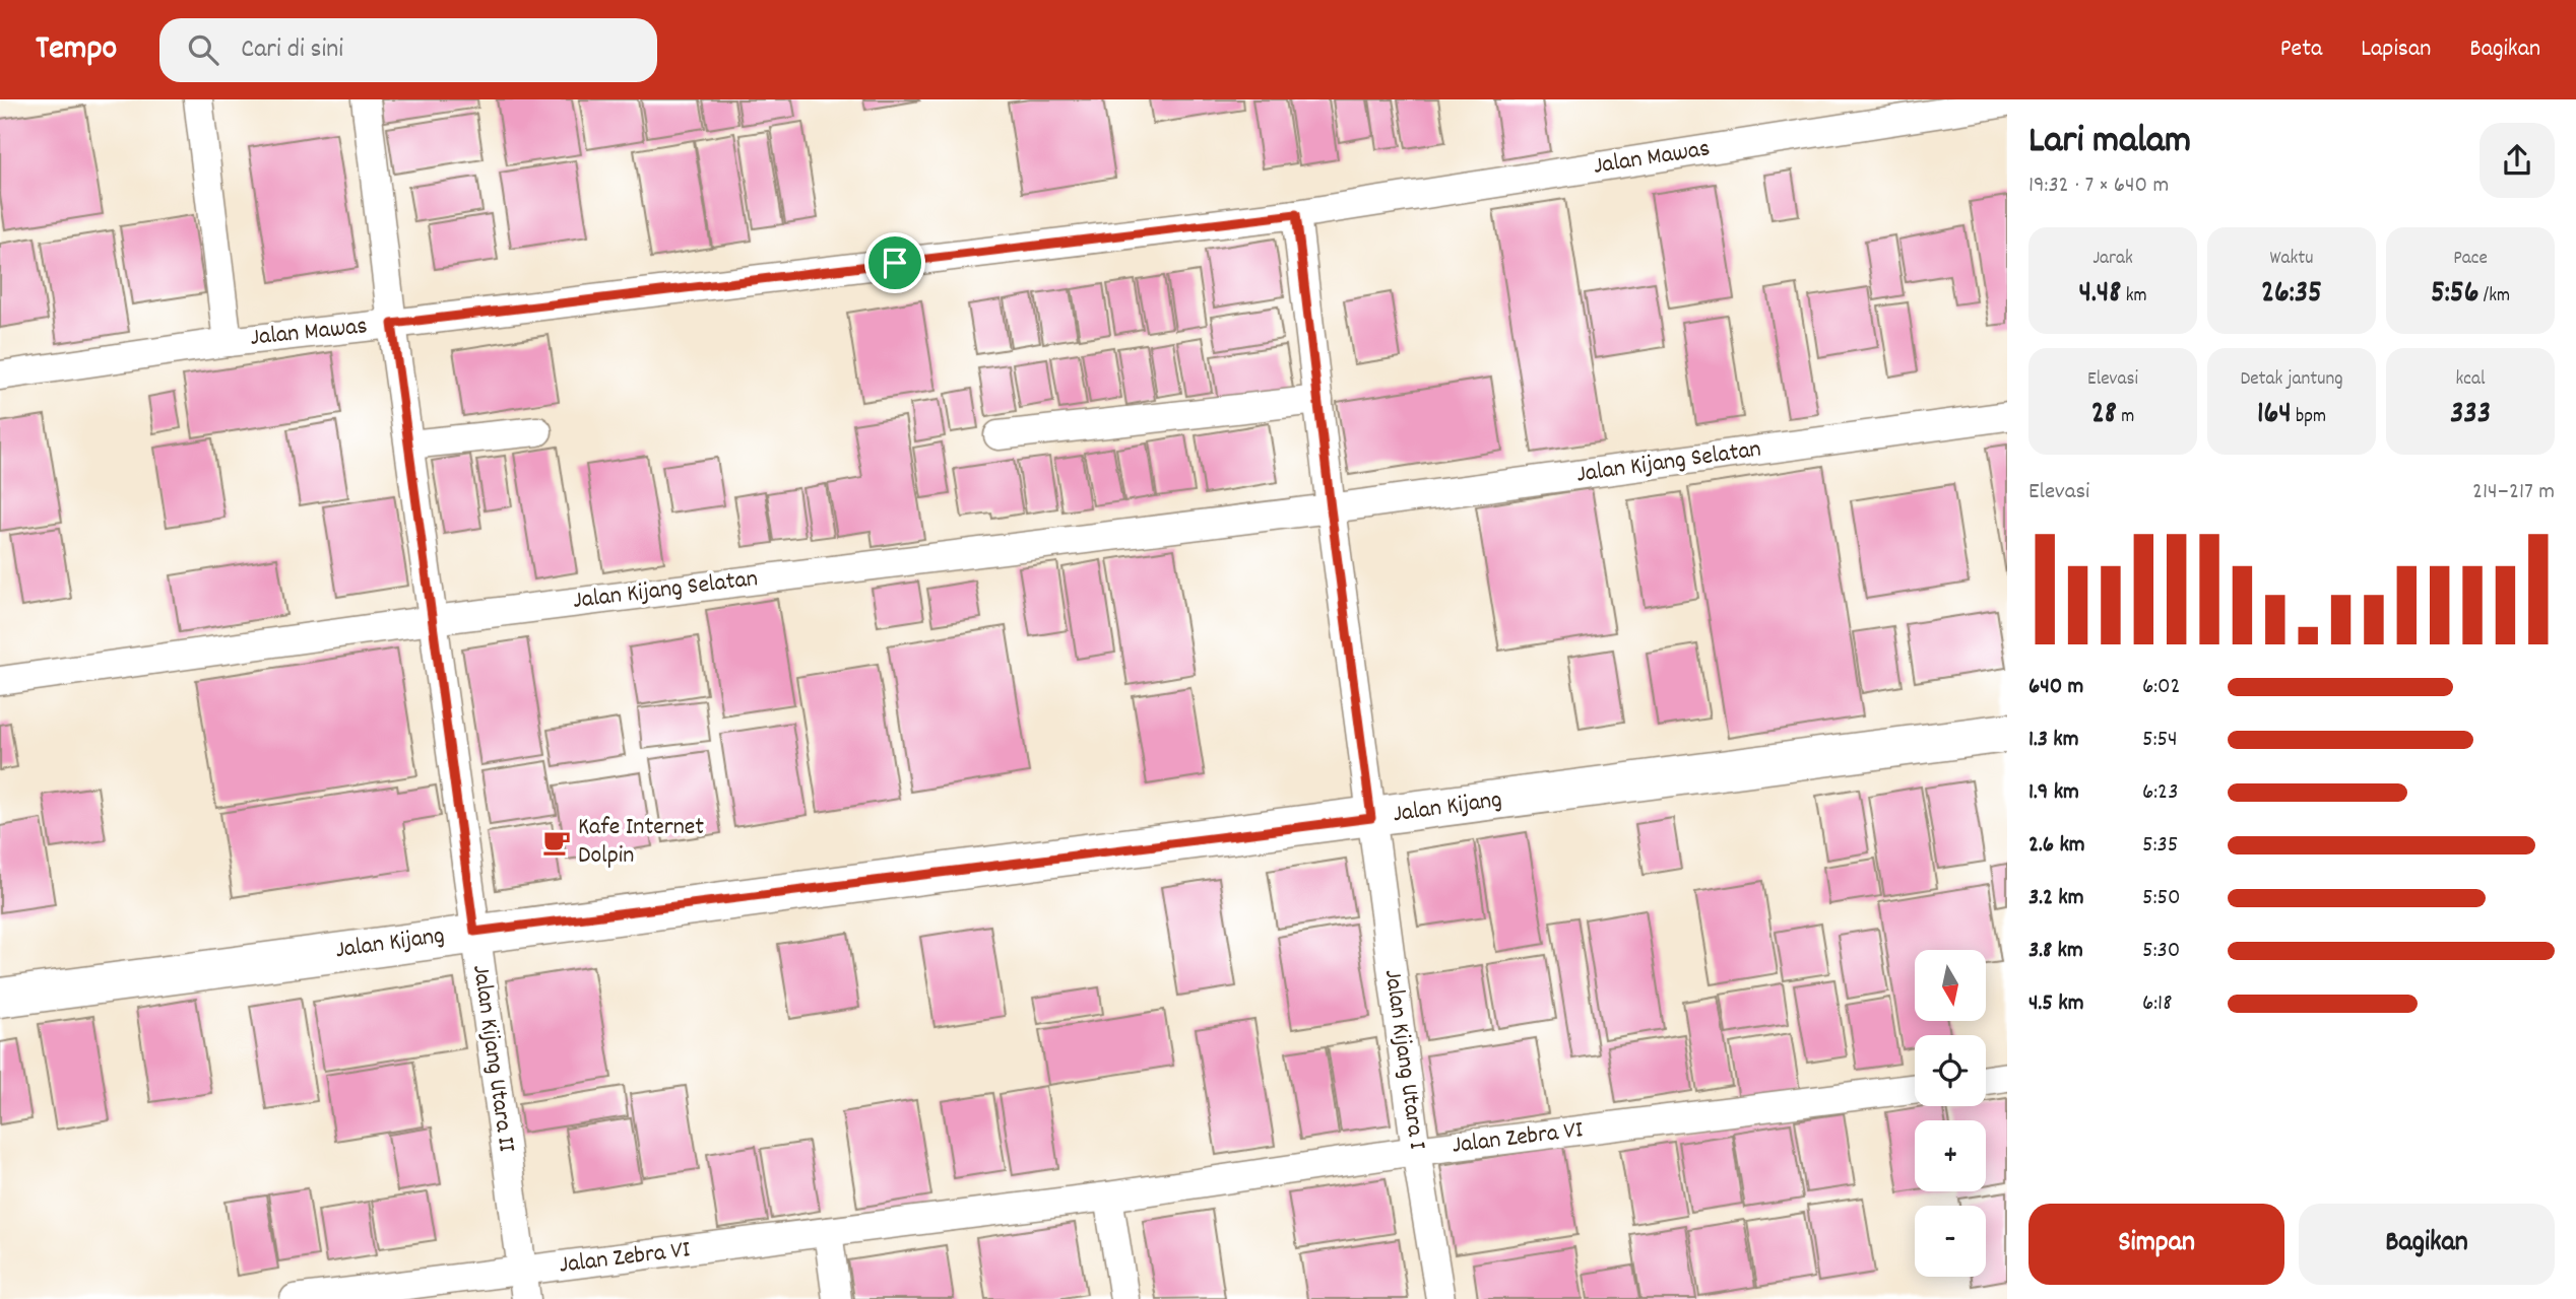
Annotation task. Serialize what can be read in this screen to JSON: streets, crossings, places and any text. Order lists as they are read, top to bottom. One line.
{"streets":{"street":["Jalan Mawas","Jalan Kijang Selatan","Jalan Kijang","Jalan Kijang Utara II","Jalan Kijang Utara I","Jalan Zebra VI"]},"crossings":[["Jalan Mawas","Jalan Kijang Utara II"],["Jalan Kijang Selatan","Jalan Kijang Utara II"],["Jalan Kijang","Jalan Kijang Utara II"],["Jalan Kijang","Jalan Kijang Utara I"],["Jalan Kijang Utara II","Jalan Zebra VI"],["Jalan Kijang Utara I","Jalan Zebra VI"]],"places":{"cafe":["Kafe Internet Dolpin"]},"north":"bottom","page":{"header":"Tempo","search":"Cari di sini","nav":["Peta","Lapisan","Bagikan"],"heading":["Lari malam","19:32 · 7 × 640 m"],"stats":[["Jarak","4.48 km"],["Waktu","26:35"],["Pace","5:56 /km"],["Elevasi","28 m"],["Detak jantung","164 bpm"],["kcal","333"]],"chart":["Elevasi","214–217 m"],"list":[{"name":"640 m","note":"6:02"},{"name":"1.3 km","note":"5:54"},{"name":"1.9 km","note":"6:23"},{"name":"2.6 km","note":"5:35"},{"name":"3.2 km","note":"5:50"},{"name":"3.8 km","note":"5:30"},{"name":"4.5 km","note":"6:18"}],"map_buttons":["+","−"],"buttons":["Simpan","Bagikan"]}}
